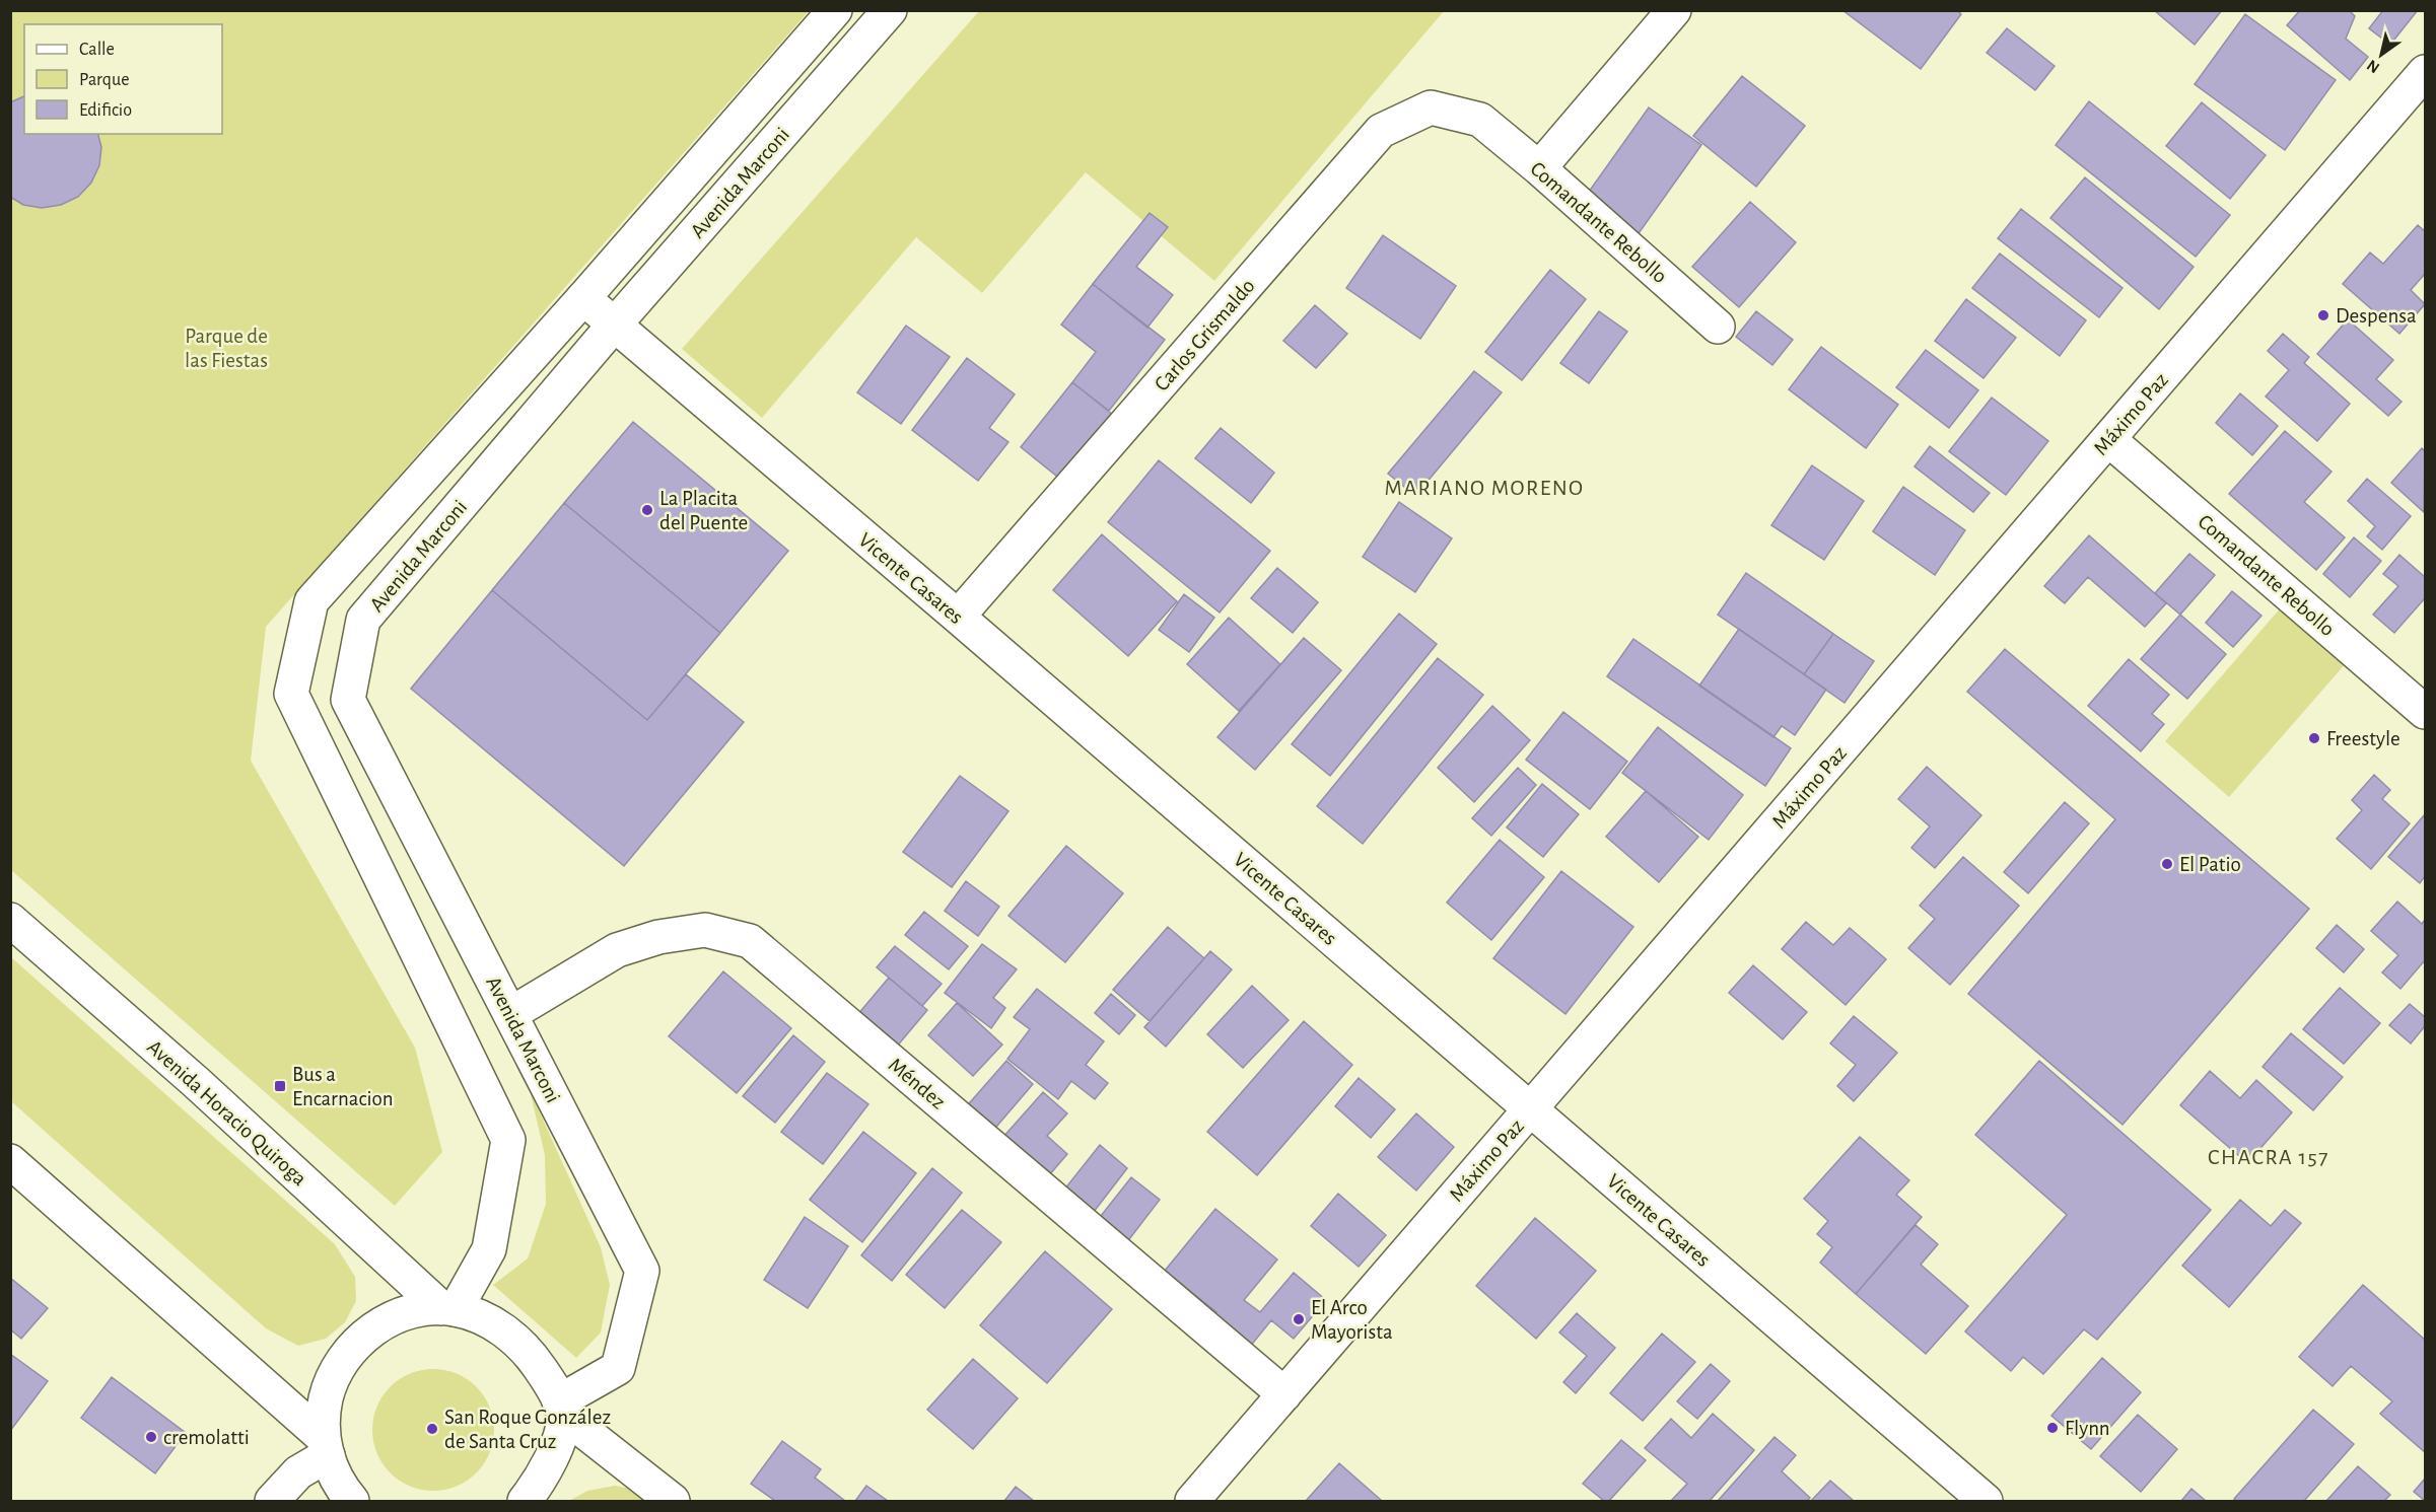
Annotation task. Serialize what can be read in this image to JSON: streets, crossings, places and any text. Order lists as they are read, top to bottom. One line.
{"streets":{"street":["Avenida Marconi","Comandante Rebollo","Carlos Grismaldo","Máximo Paz","Vicente Casares","Méndez","Avenida Horacio Quiroga"]},"crossings":[["Avenida Marconi","Vicente Casares"],["Avenida Marconi","Méndez"],["Avenida Marconi","Avenida Horacio Quiroga"],["Comandante Rebollo","Carlos Grismaldo"],["Comandante Rebollo","Máximo Paz"],["Carlos Grismaldo","Vicente Casares"],["Máximo Paz","Vicente Casares"],["Máximo Paz","Méndez"]],"districts":["MARIANO MORENO","CHACRA 157"],"parks":["Parque de las Fiestas"],"places":{"other":["Despensa","La Placita del Puente","Freestyle","El Patio","El Arco Mayorista","Flynn","San Roque González de Santa Cruz","cremolatti"],"transit":["Bus a Encarnacion"]},"legend":["Calle","Parque","Edificio"],"north":"bottom left"}
